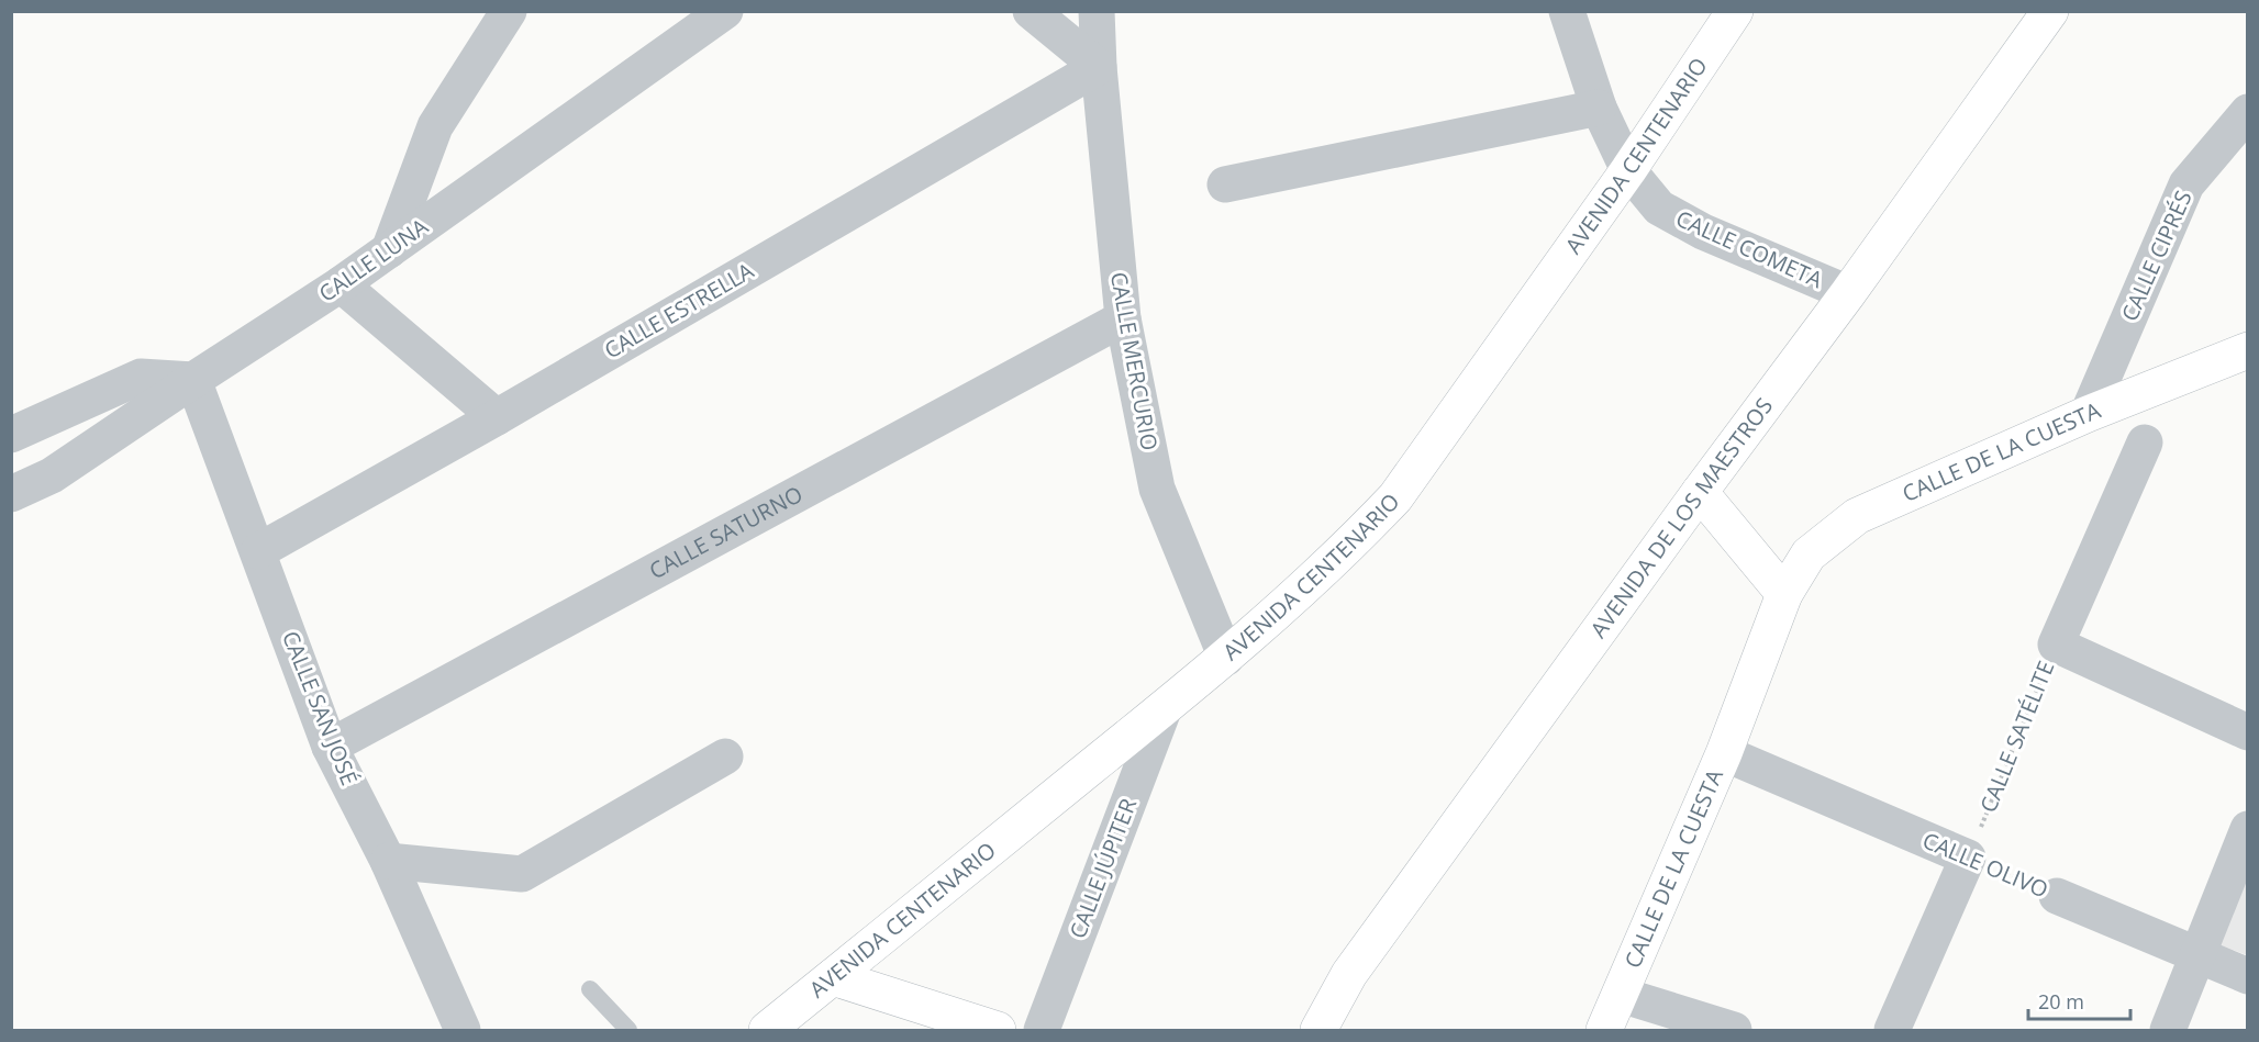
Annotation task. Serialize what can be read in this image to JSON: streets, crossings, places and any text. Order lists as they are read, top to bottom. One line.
{"streets":{"main road":["AVENIDA CENTENARIO","CALLE DE LA CUESTA","AVENIDA DE LOS MAESTROS"],"street":["CALLE COMETA","CALLE CIPRÉS","CALLE LUNA","CALLE ESTRELLA","CALLE MERCURIO","CALLE SATURNO","CALLE SAN JOSÉ","CALLE SATÉLITE","CALLE OLIVO","CALLE JÚPITER"]},"crossings":[["AVENIDA CENTENARIO","CALLE COMETA"],["AVENIDA CENTENARIO","CALLE MERCURIO"],["AVENIDA CENTENARIO","CALLE JÚPITER"],["CALLE COMETA","AVENIDA DE LOS MAESTROS"],["CALLE CIPRÉS","CALLE DE LA CUESTA"],["CALLE LUNA","CALLE SAN JOSÉ"],["CALLE ESTRELLA","CALLE MERCURIO"],["CALLE ESTRELLA","CALLE SAN JOSÉ"],["CALLE MERCURIO","CALLE SATURNO"],["CALLE DE LA CUESTA","CALLE OLIVO"],["CALLE SATURNO","CALLE SAN JOSÉ"],["CALLE SATÉLITE","CALLE OLIVO"]],"scale_bar":"20 m"}
